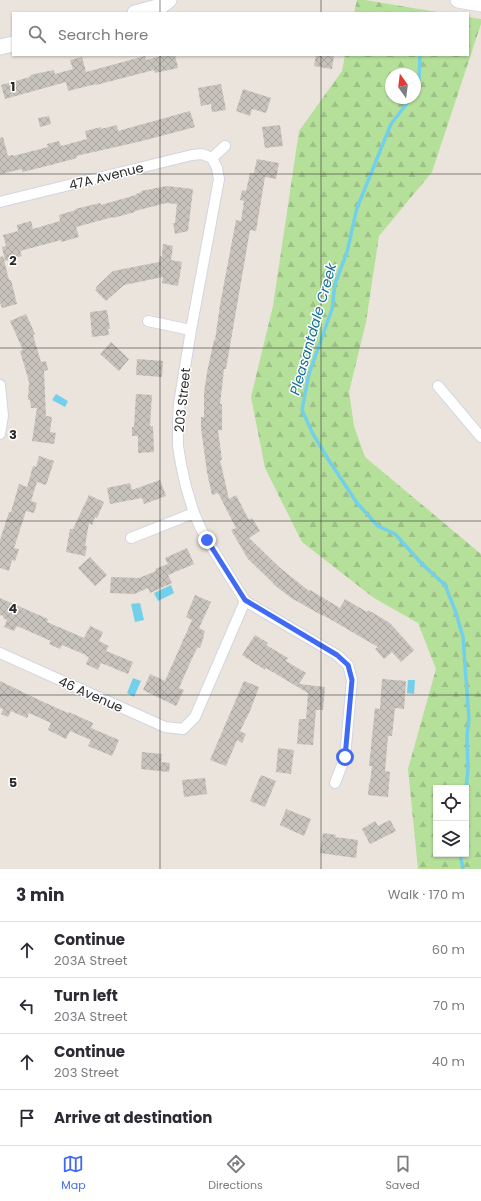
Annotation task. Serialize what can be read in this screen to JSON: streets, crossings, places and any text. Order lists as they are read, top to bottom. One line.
{"streets":{"street":["47A Avenue","203 Street","46 Avenue"]},"crossings":[["47A Avenue","203 Street"],["203 Street","46 Avenue"]],"water":["Pleasantdale Creek"],"north":"top","page":{"search":"Search here","heading":["3 min","Walk · 170 m"],"list":[["Continue","203A Street","60 m"],["Turn left","203A Street","70 m"],["Continue","203 Street","40 m"],"Arrive at destination"],"nav":["Map","Directions","Saved"]},"grid":{"rows":["1","2","3","4","5"]}}
